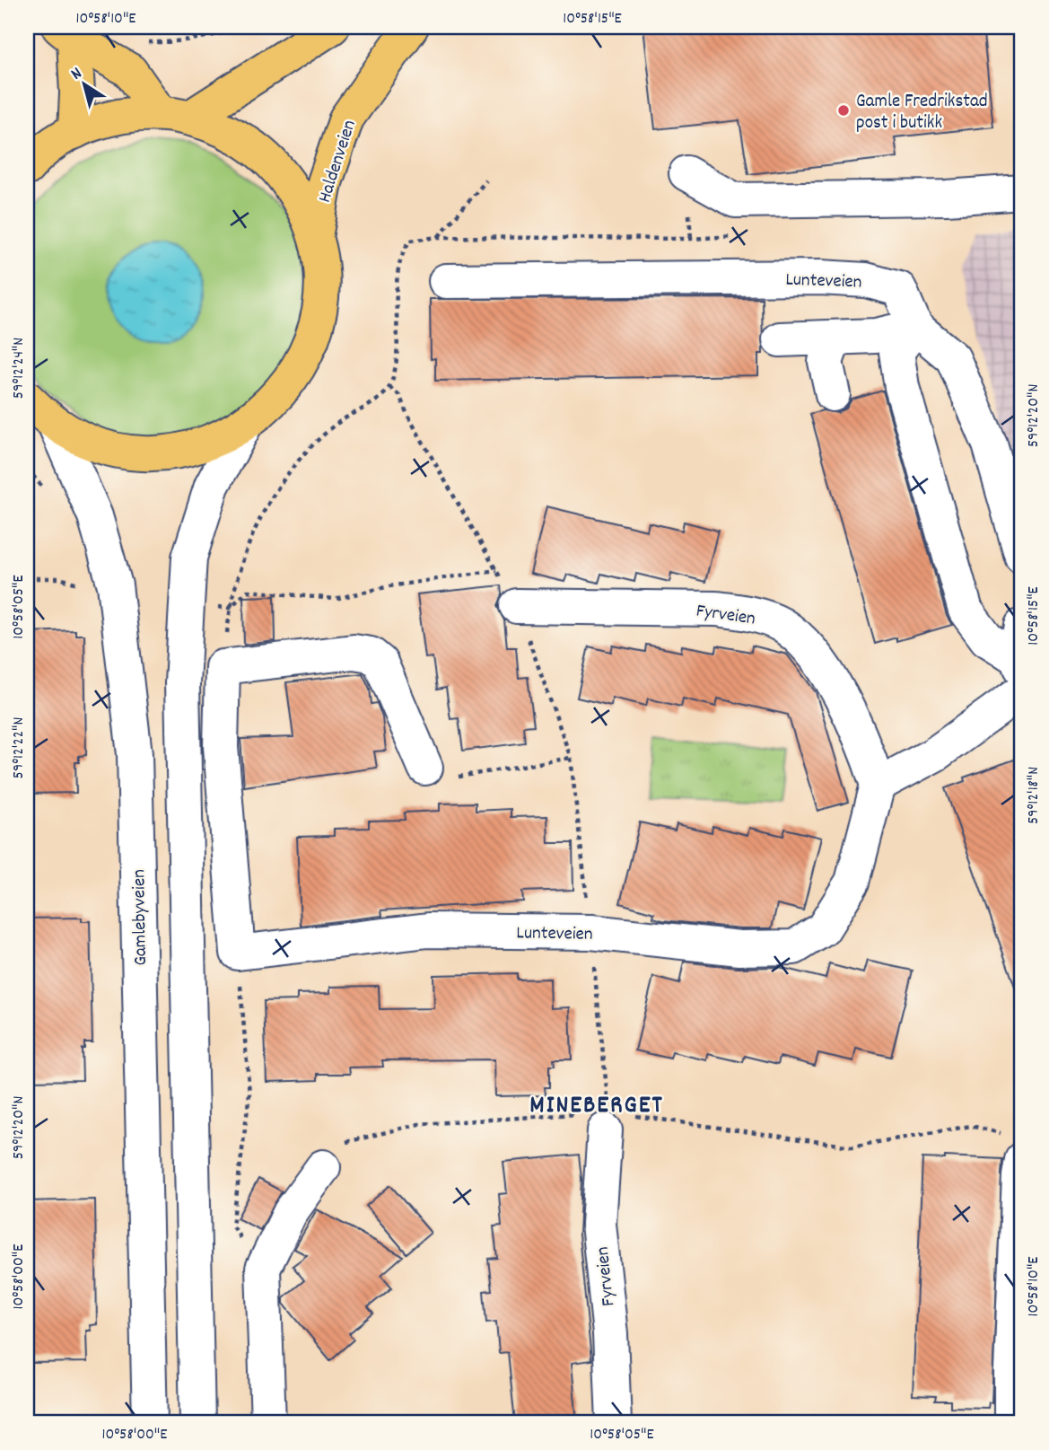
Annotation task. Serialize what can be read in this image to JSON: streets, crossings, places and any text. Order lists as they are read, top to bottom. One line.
{"streets":{"main road":["Haldenveien"],"street":["Lunteveien","Fyrveien","Gamlebyveien"]},"crossings":[["Lunteveien","Fyrveien"]],"districts":["MINEBERGET"],"places":["Gamle Fredrikstad post i butikk"],"north":"top left","coordinates":["10°58'10\"E","10°58'15\"E","59°12'24\"N","59°12'20\"N","10°58'05\"E","59°12'22\"N","59°12'18\"N","10°58'00\"E"]}
